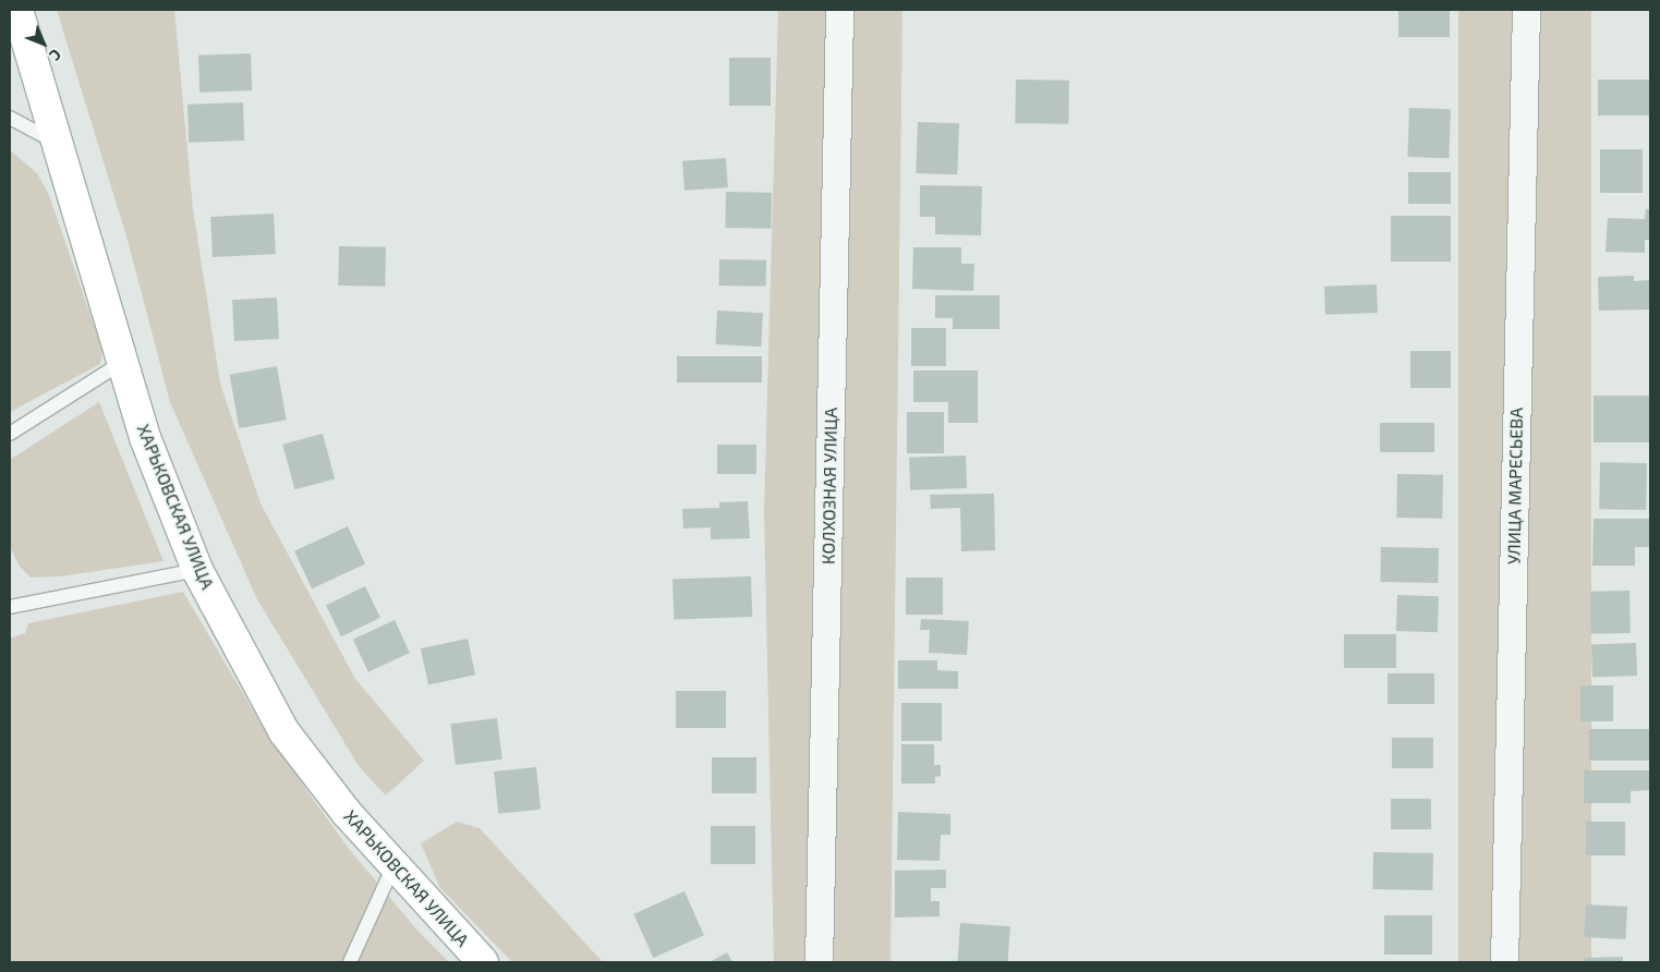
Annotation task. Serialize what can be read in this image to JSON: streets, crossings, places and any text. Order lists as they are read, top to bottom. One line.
{"streets":{"main road":["ХАРЬКОВСКАЯ УЛИЦА"],"street":["КОЛХОЗНАЯ УЛИЦА","УЛИЦА МАРЕСЬЕВА"]},"north":"bottom right"}
